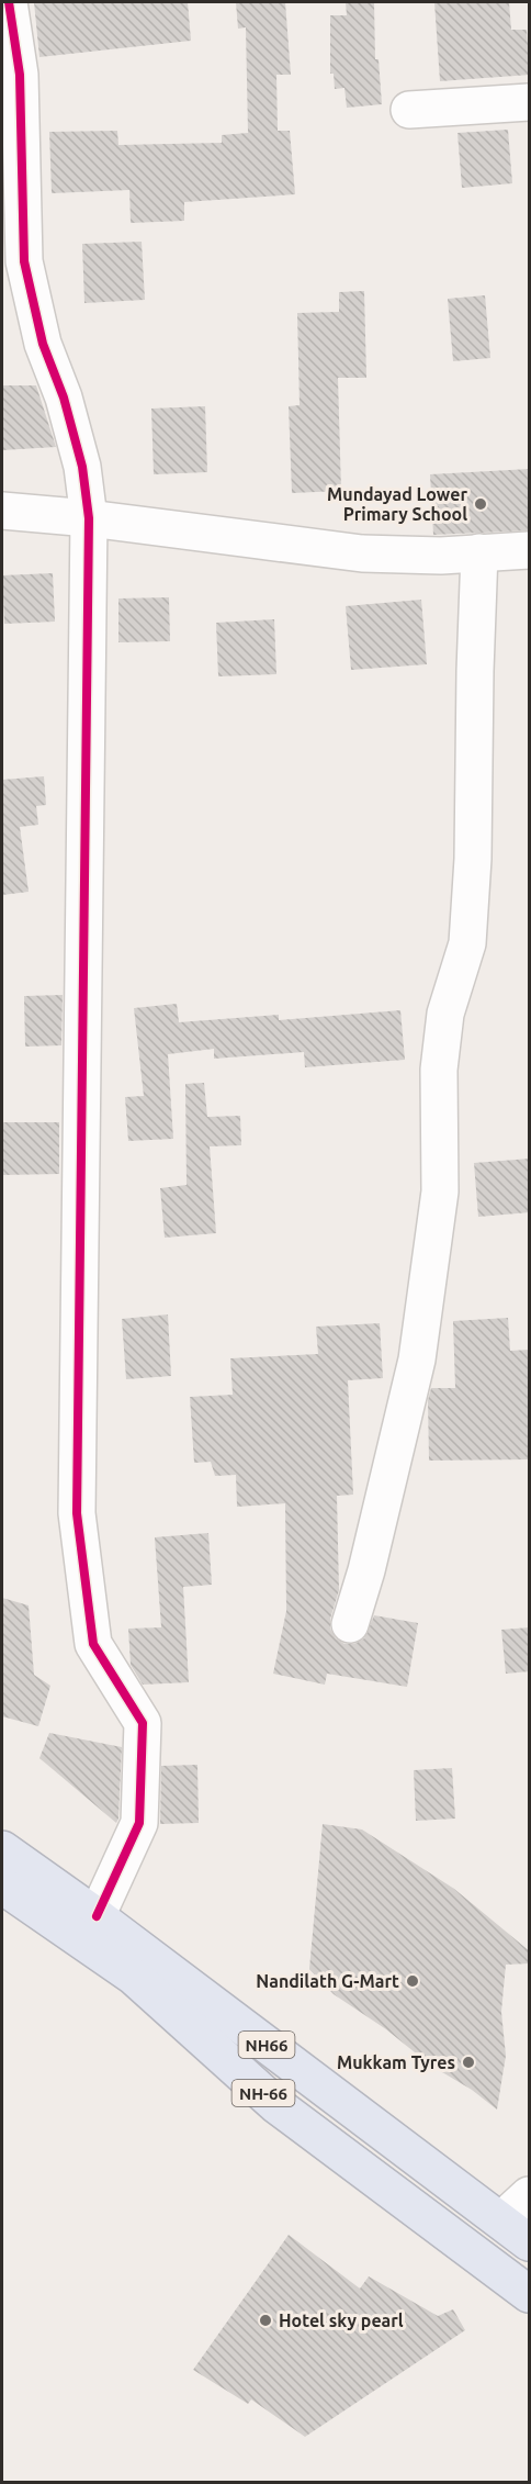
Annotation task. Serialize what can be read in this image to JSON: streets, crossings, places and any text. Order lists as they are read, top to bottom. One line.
{"streets":{"highway":["NH66","NH-66"]},"places":["Mundayad Lower Primary School","Nandilath G-Mart","Mukkam Tyres","Hotel sky pearl"]}
